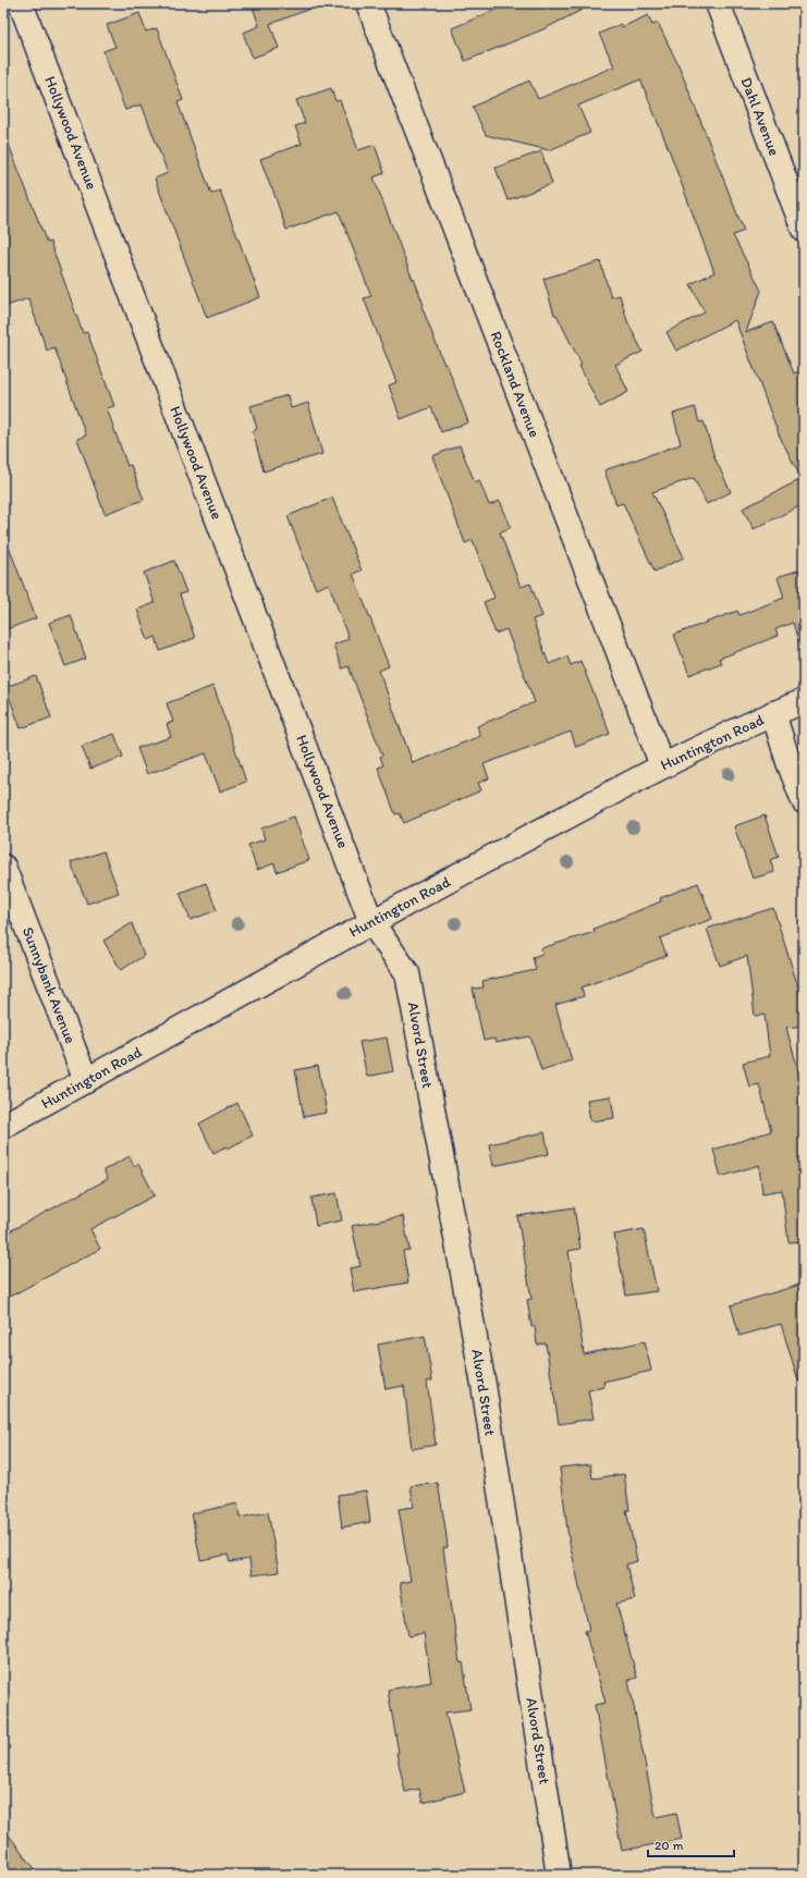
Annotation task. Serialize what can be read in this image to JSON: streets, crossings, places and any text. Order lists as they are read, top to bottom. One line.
{"streets":{"street":["Dahl Avenue","Hollywood Avenue","Rockland Avenue","Huntington Road","Sunnybank Avenue","Alvord Street"]},"crossings":[["Hollywood Avenue","Huntington Road"],["Hollywood Avenue","Alvord Street"],["Rockland Avenue","Huntington Road"],["Huntington Road","Sunnybank Avenue"],["Huntington Road","Alvord Street"]],"scale_bar":"20 m"}
